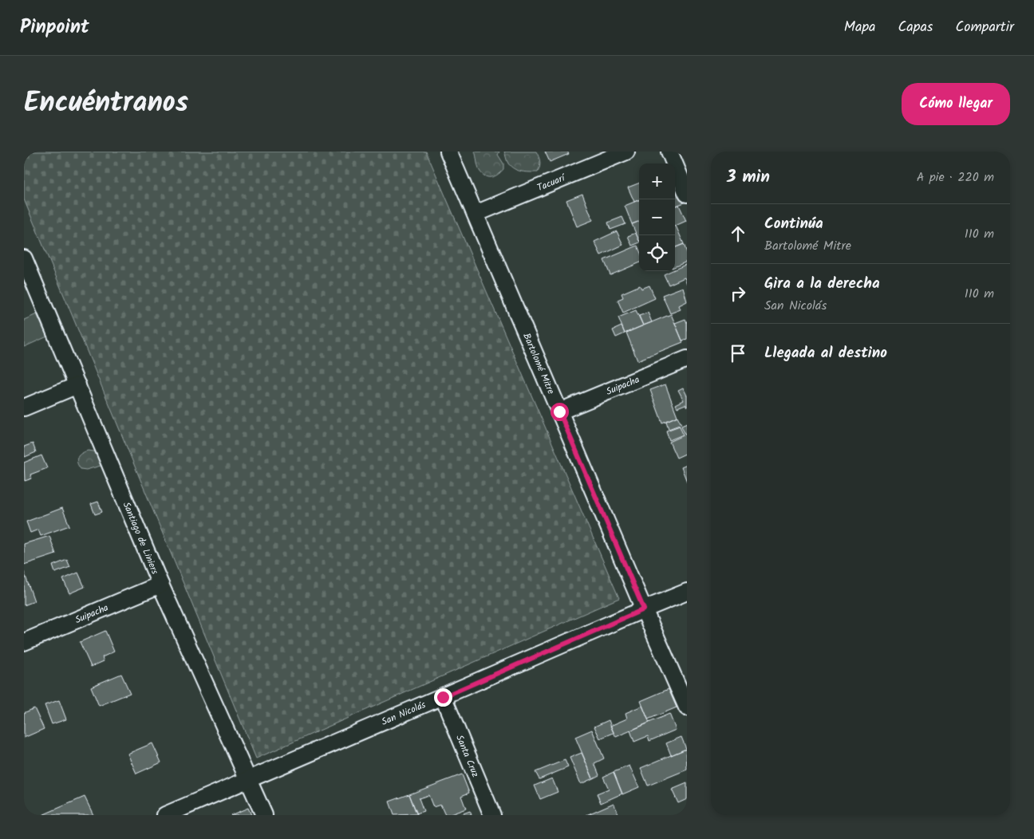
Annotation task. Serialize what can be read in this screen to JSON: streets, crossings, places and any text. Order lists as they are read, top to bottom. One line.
{"streets":{"street":["Tacuarí","Bartolomé Mitre","Suipacha","Santiago de Liniers","San Nicolás","Santa Cruz"]},"crossings":[["Tacuarí","Bartolomé Mitre"],["Bartolomé Mitre","Suipacha"],["Bartolomé Mitre","San Nicolás"],["Suipacha","Santiago de Liniers"],["Santiago de Liniers","San Nicolás"],["San Nicolás","Santa Cruz"]],"page":{"header":"Pinpoint","nav":["Mapa","Capas","Compartir"],"title":"Encuéntranos","buttons":"Cómo llegar","heading":["3 min","A pie · 220 m"],"map_buttons":["+","−"],"list":[["Continúa","Bartolomé Mitre","110 m"],["Gira a la derecha","San Nicolás","110 m"],"Llegada al destino"]}}
